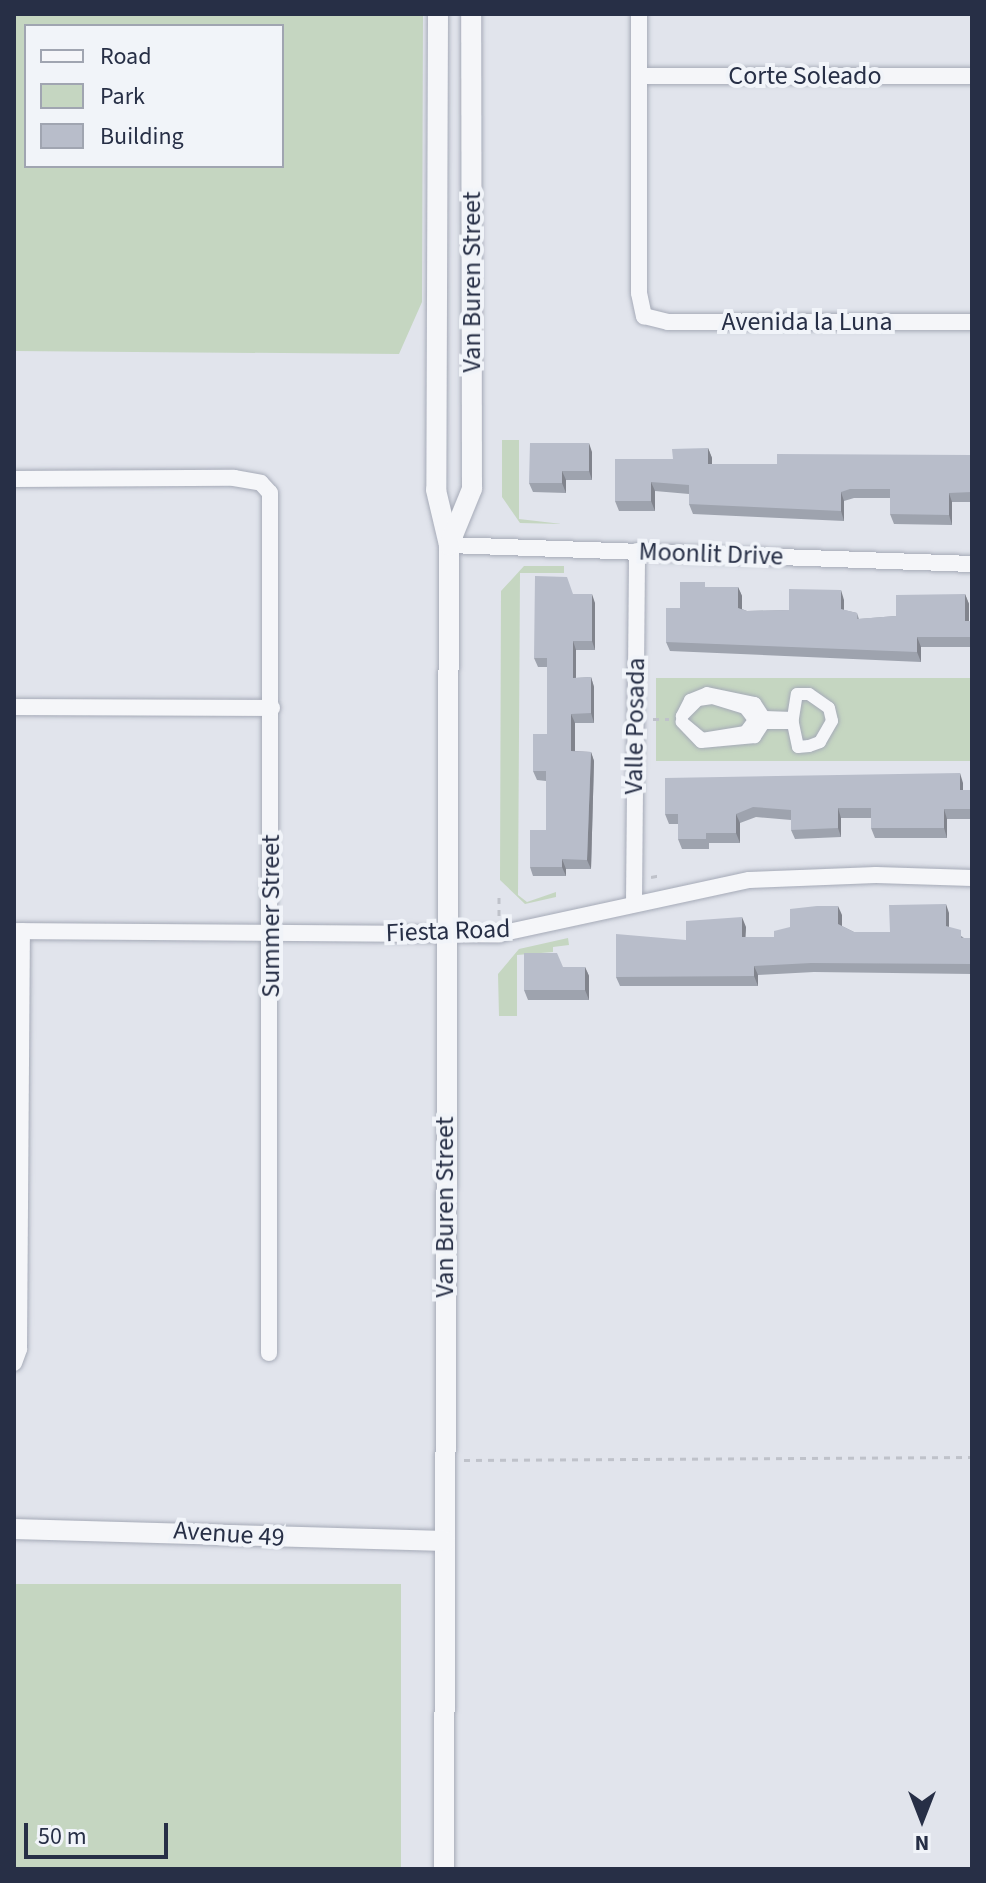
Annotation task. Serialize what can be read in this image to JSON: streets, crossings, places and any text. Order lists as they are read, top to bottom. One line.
{"streets":{"street":["Corte Soleado","Van Buren Street","Avenida la Luna","Moonlit Drive","Valle Posada","Summer Street","Fiesta Road","Avenue 49"]},"crossings":[["Corte Soleado","Avenida la Luna"],["Van Buren Street","Moonlit Drive"],["Van Buren Street","Fiesta Road"],["Van Buren Street","Avenue 49"],["Moonlit Drive","Valle Posada"],["Valle Posada","Fiesta Road"],["Summer Street","Fiesta Road"]],"legend":["Road","Park","Building"],"scale_bar":"50 m","north":"bottom"}
